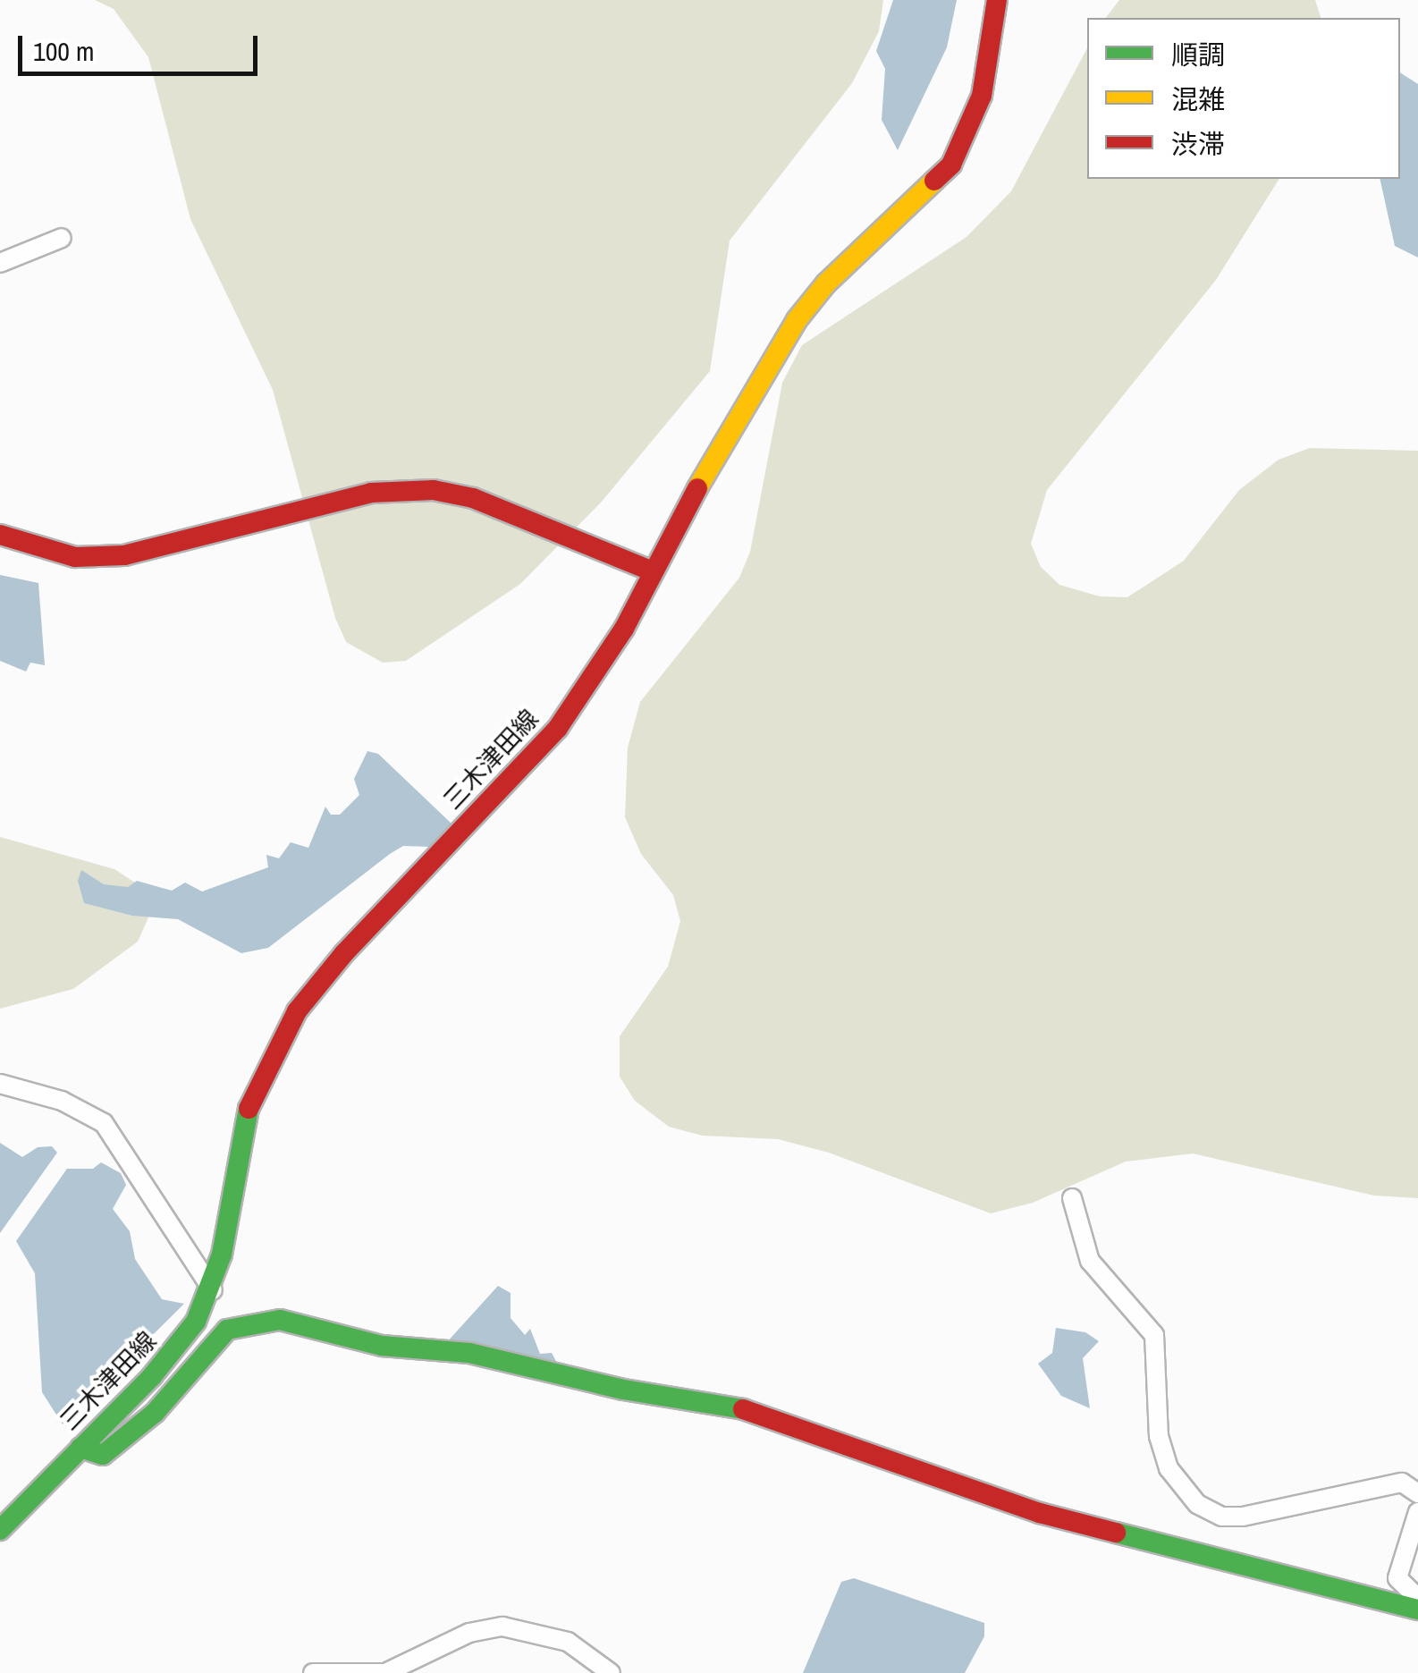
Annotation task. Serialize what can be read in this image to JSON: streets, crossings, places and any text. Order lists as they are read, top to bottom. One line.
{"streets":{"street":["三木津田線"]},"legend":["順調","混雑","渋滞"],"scale_bar":"100 m"}
